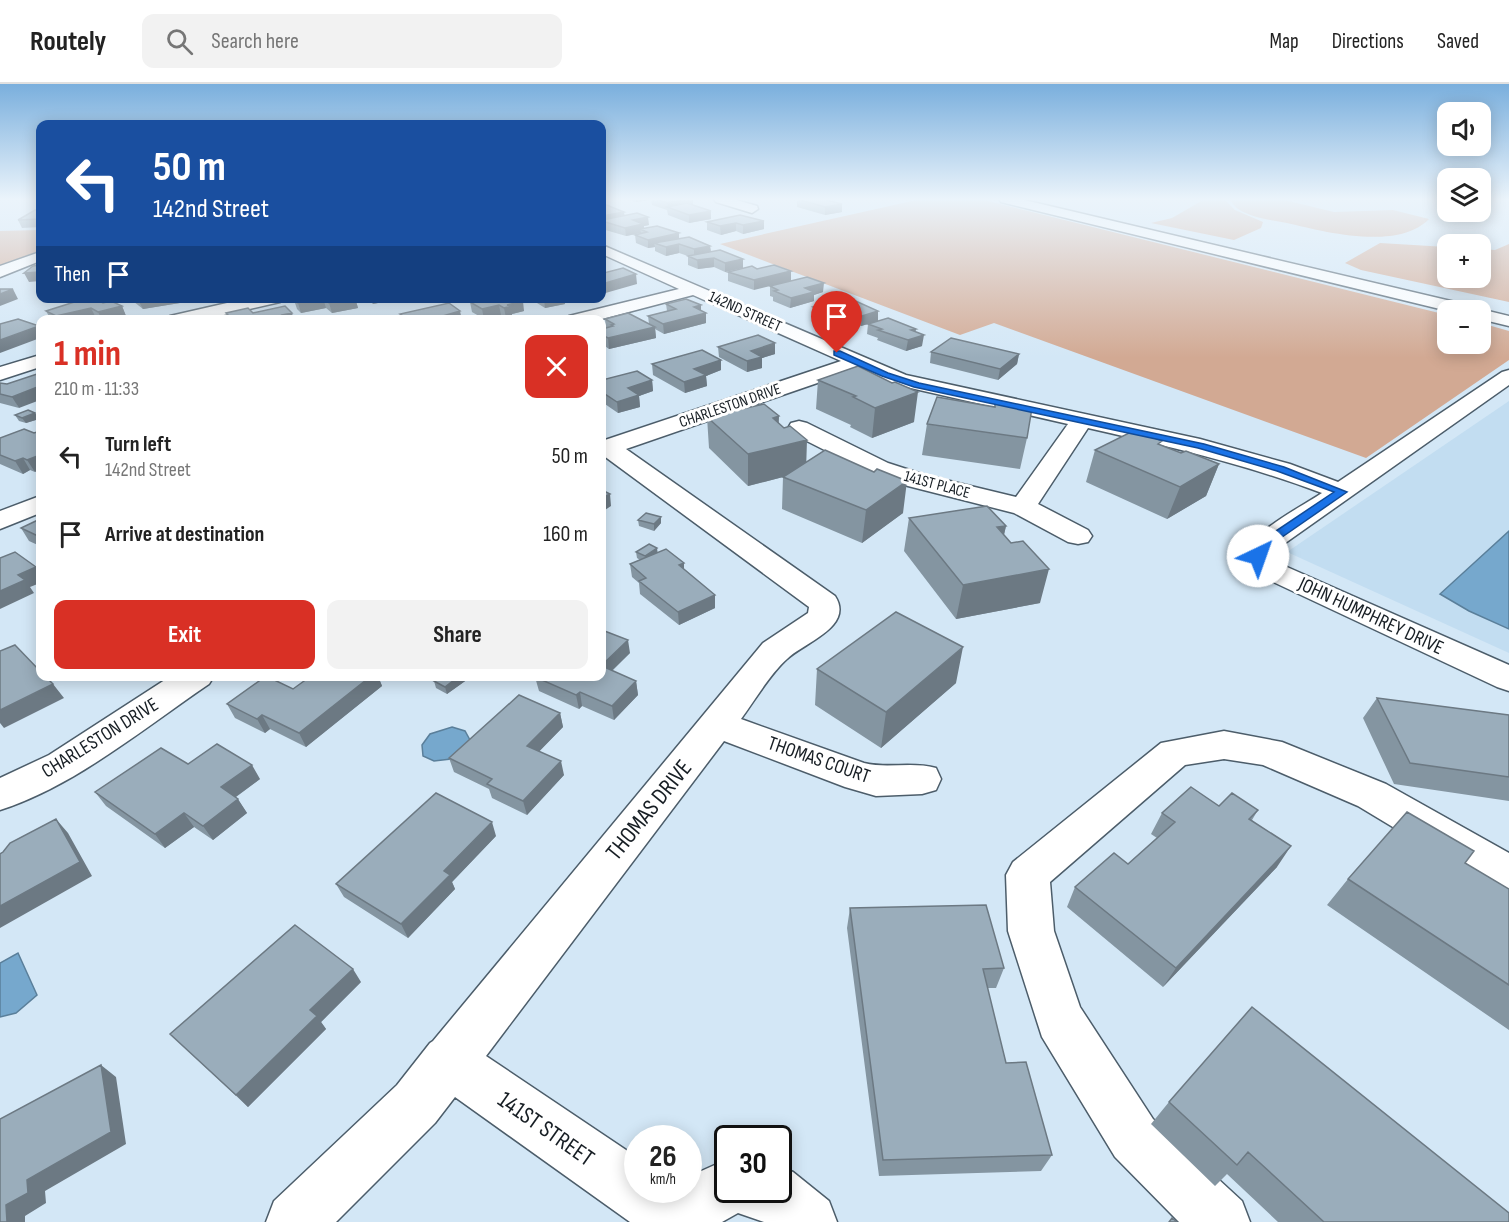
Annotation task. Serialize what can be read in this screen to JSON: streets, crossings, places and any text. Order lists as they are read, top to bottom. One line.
{"streets":{"street":["142ND STREET","CHARLESTON DRIVE","141ST PLACE","JOHN HUMPHREY DRIVE","THOMAS COURT","THOMAS DRIVE","141ST STREET"]},"crossings":[["142ND STREET","CHARLESTON DRIVE"],["142ND STREET","JOHN HUMPHREY DRIVE"],["THOMAS COURT","THOMAS DRIVE"],["THOMAS DRIVE","141ST STREET"]],"page":{"header":"Routely","search":"Search here","nav":["Map","Directions","Saved"],"map_buttons":["+","−"],"turn":["50 m","142nd Street"],"then":"Then","heading":["1 min","210 m · 11:33"],"list":[{"name":"Turn left","note":"142nd Street","value":"50 m"},{"name":"Arrive at destination","value":"160 m"}],"buttons":["Exit","Share"],"speed":"26 km/h","limit":"30"}}
